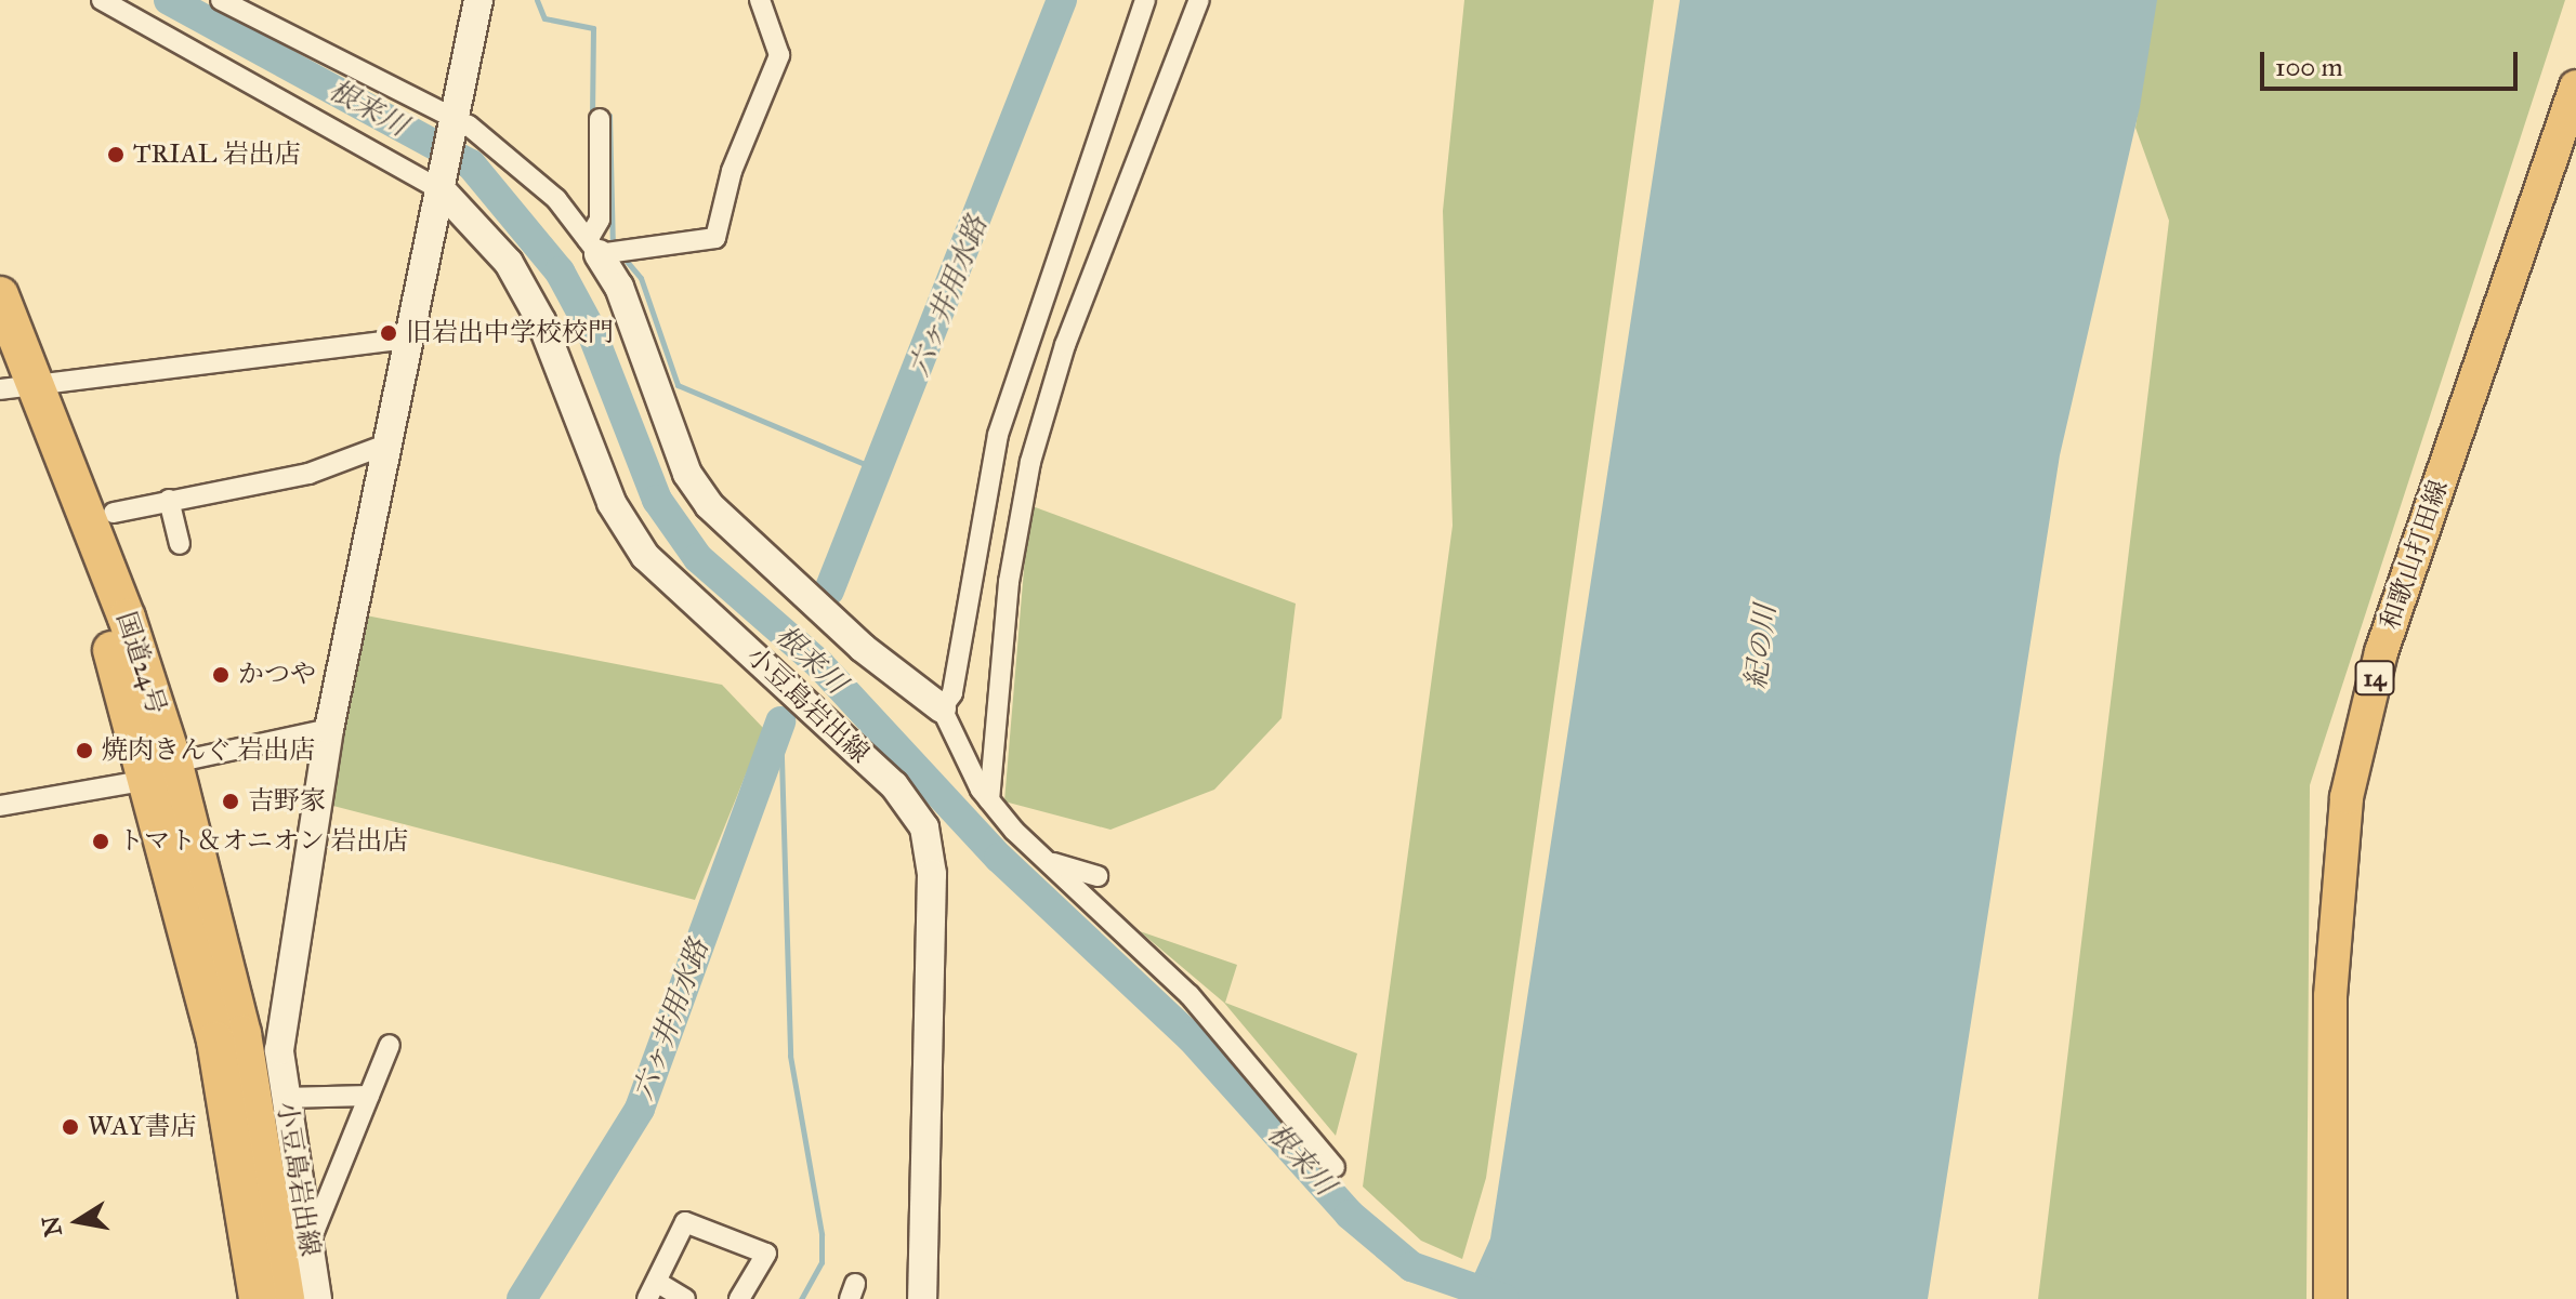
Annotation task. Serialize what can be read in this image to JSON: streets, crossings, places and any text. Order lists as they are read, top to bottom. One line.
{"streets":{"highway":["国道24号"],"main road":["和歌山打田線","14","小豆島岩出線"]},"water":["根来川","六ヶ井用水路","紀の川"],"places":["TRIAL 岩出店","旧岩出中学校校門","かつや","焼肉きんぐ 岩出店","吉野家","トマト＆オニオン 岩出店","WAY書店"],"scale_bar":"100 m","north":"left"}
